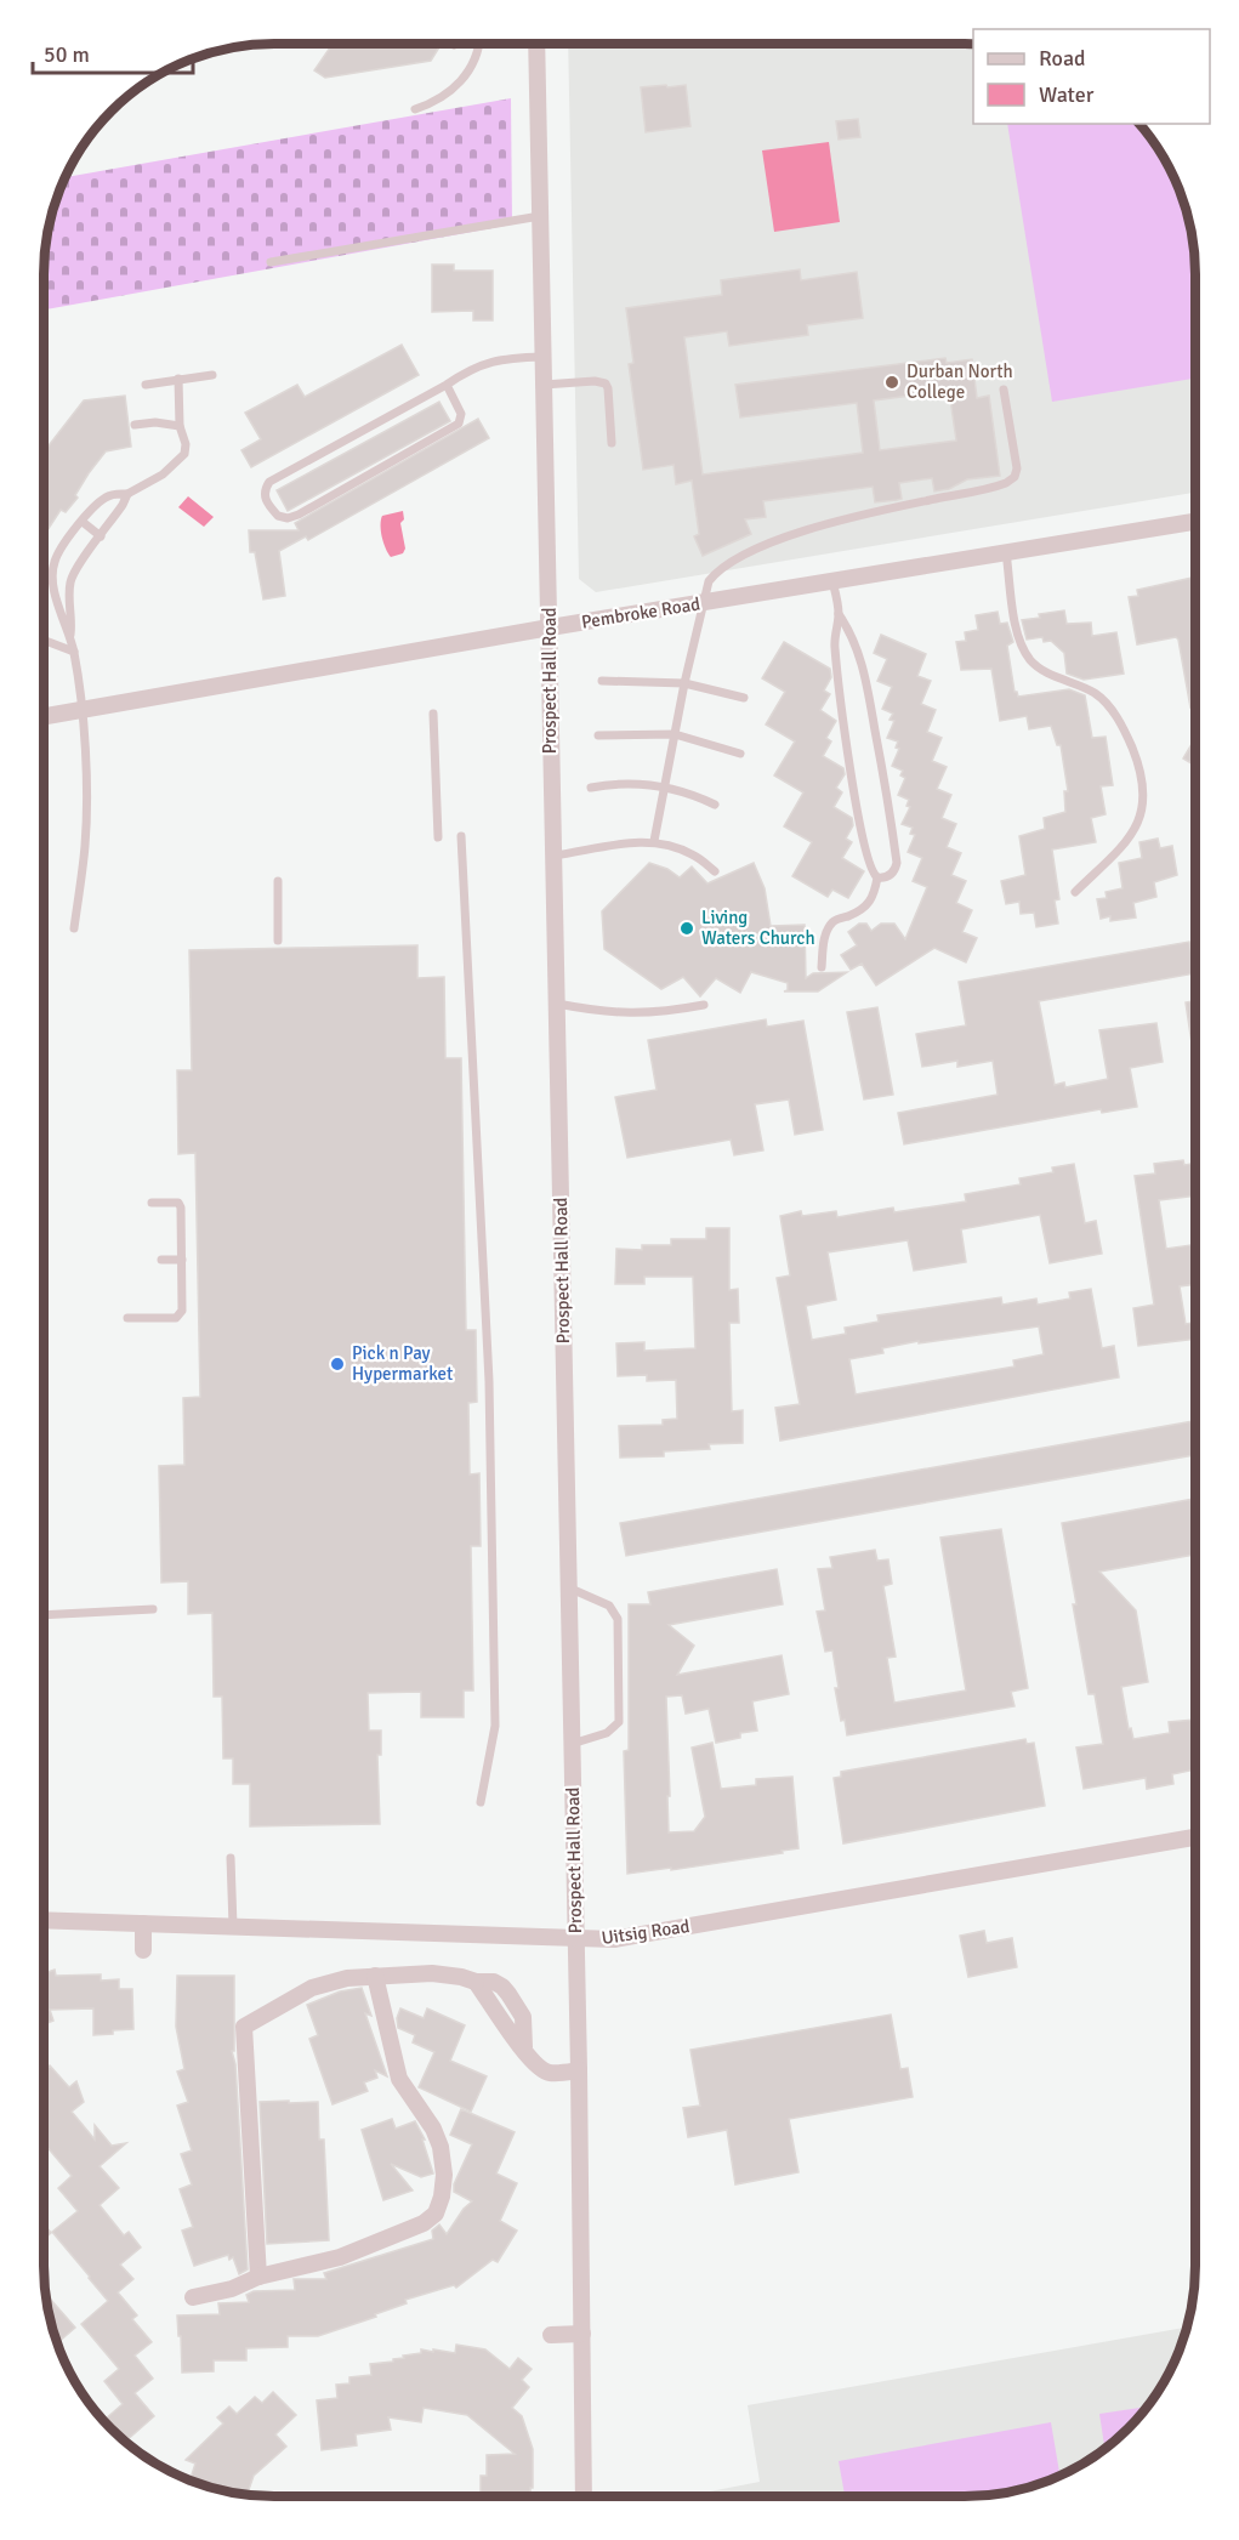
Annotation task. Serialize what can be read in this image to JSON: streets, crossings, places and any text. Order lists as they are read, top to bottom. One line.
{"streets":{"street":["Pembroke Road","Prospect Hall Road","Uitsig Road"]},"crossings":[["Pembroke Road","Prospect Hall Road"],["Prospect Hall Road","Uitsig Road"]],"places":["Durban North College","Living Waters Church","Pick n Pay Hypermarket"],"legend":["Road","Water"],"scale_bar":"50 m"}
